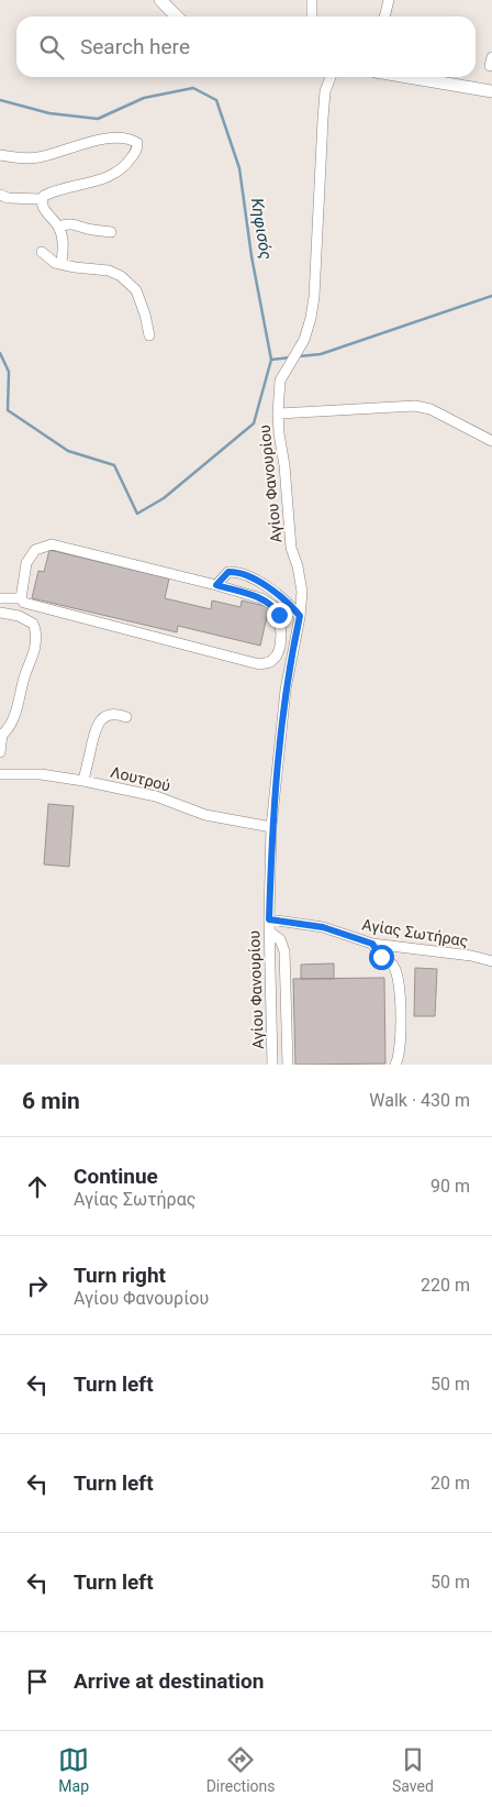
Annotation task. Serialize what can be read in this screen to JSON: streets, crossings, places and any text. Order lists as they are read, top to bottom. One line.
{"streets":{"street":["Αγίου Φανουρίου","Λουτρού","Αγίας Σωτήρας"]},"crossings":[["Αγίου Φανουρίου","Λουτρού"],["Αγίου Φανουρίου","Αγίας Σωτήρας"]],"water":["Κηφισός"],"page":{"search":"Search here","heading":["6 min","Walk · 430 m"],"list":[["Continue","Αγίας Σωτήρας","90 m"],["Turn right","Αγίου Φανουρίου","220 m"],["Turn left","50 m"],["Turn left","20 m"],["Turn left","50 m"],"Arrive at destination"],"nav":["Map","Directions","Saved"]}}
